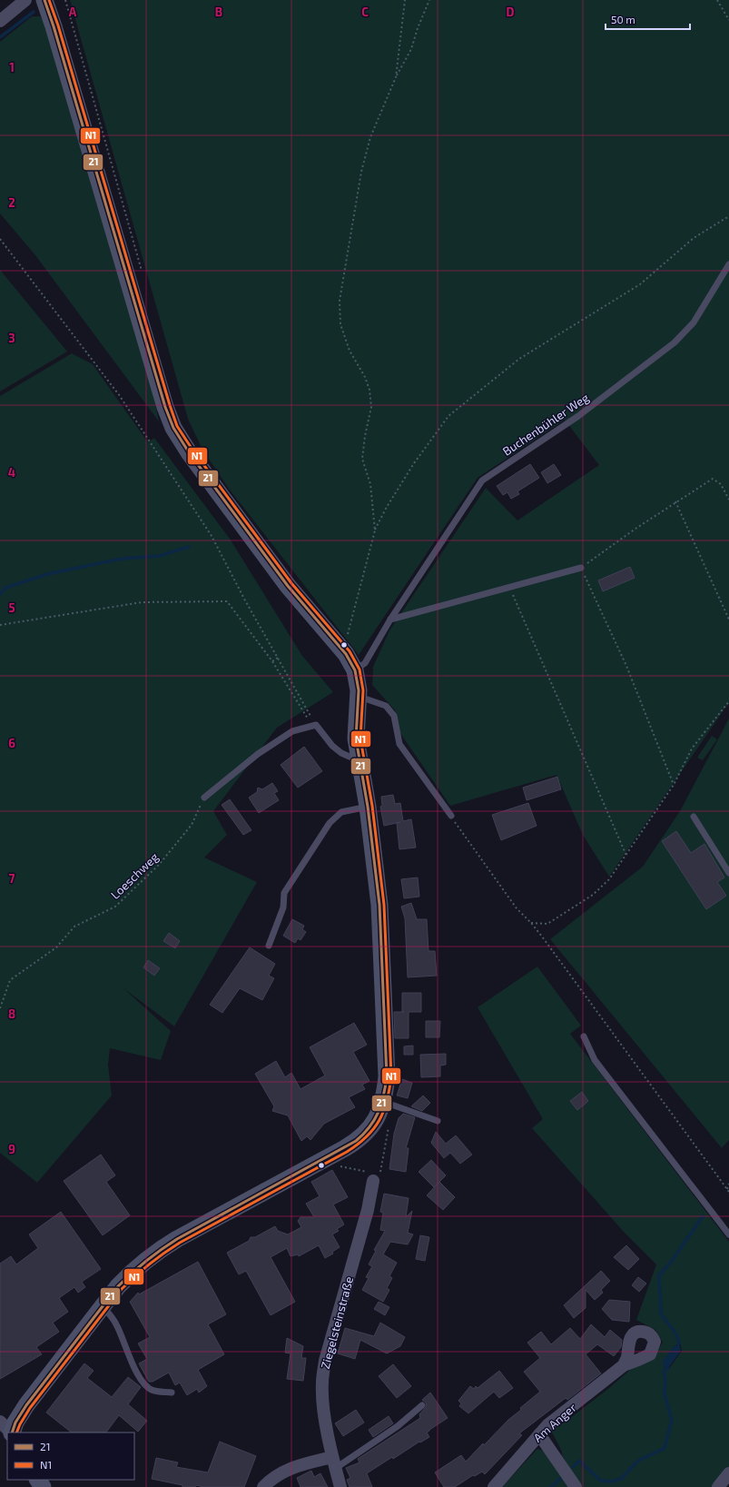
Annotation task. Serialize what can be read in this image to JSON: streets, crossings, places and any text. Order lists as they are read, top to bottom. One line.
{"streets":{"street":["Ziegelsteinstraße","Am Anger"],"lane":["Buchenbühler Weg"],"path":["Loeschweg"]},"lines":["transit line 21","transit line N1"],"legend":["21","N1"],"scale_bar":"50 m","grid":{"columns":["A","B","C","D"],"rows":["1","2","3","4","5","6","7","8","9"]}}
